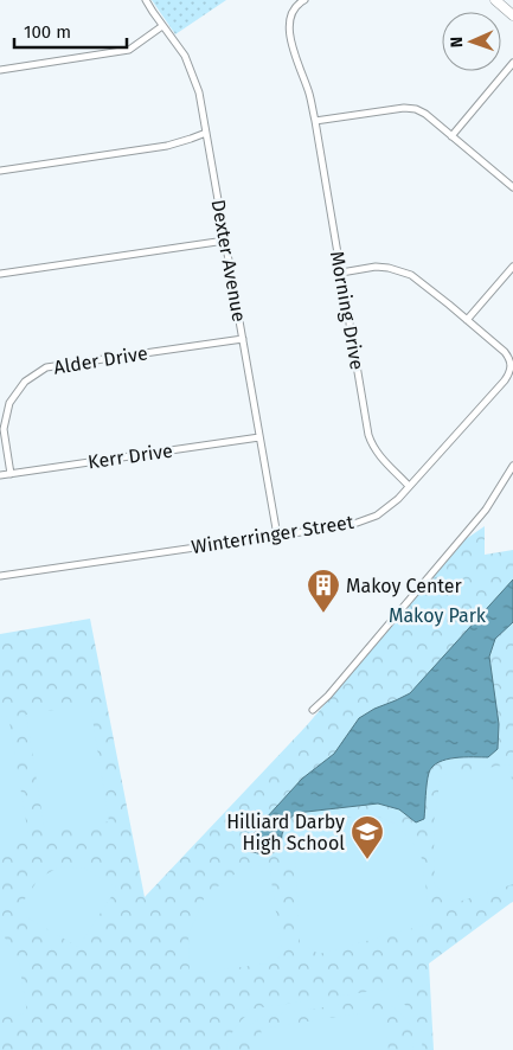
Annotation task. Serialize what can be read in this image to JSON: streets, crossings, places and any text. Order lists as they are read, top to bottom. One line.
{"streets":{"street":["Dexter Avenue","Morning Drive","Alder Drive","Kerr Drive","Winterringer Street"]},"crossings":[["Dexter Avenue","Alder Drive"],["Dexter Avenue","Kerr Drive"],["Dexter Avenue","Winterringer Street"],["Morning Drive","Winterringer Street"],["Alder Drive","Kerr Drive"]],"parks":["Makoy Park"],"places":{"building":["Makoy Center"],"school or university":["Hilliard Darby High School"]},"scale_bar":"100 m","north":"left"}
